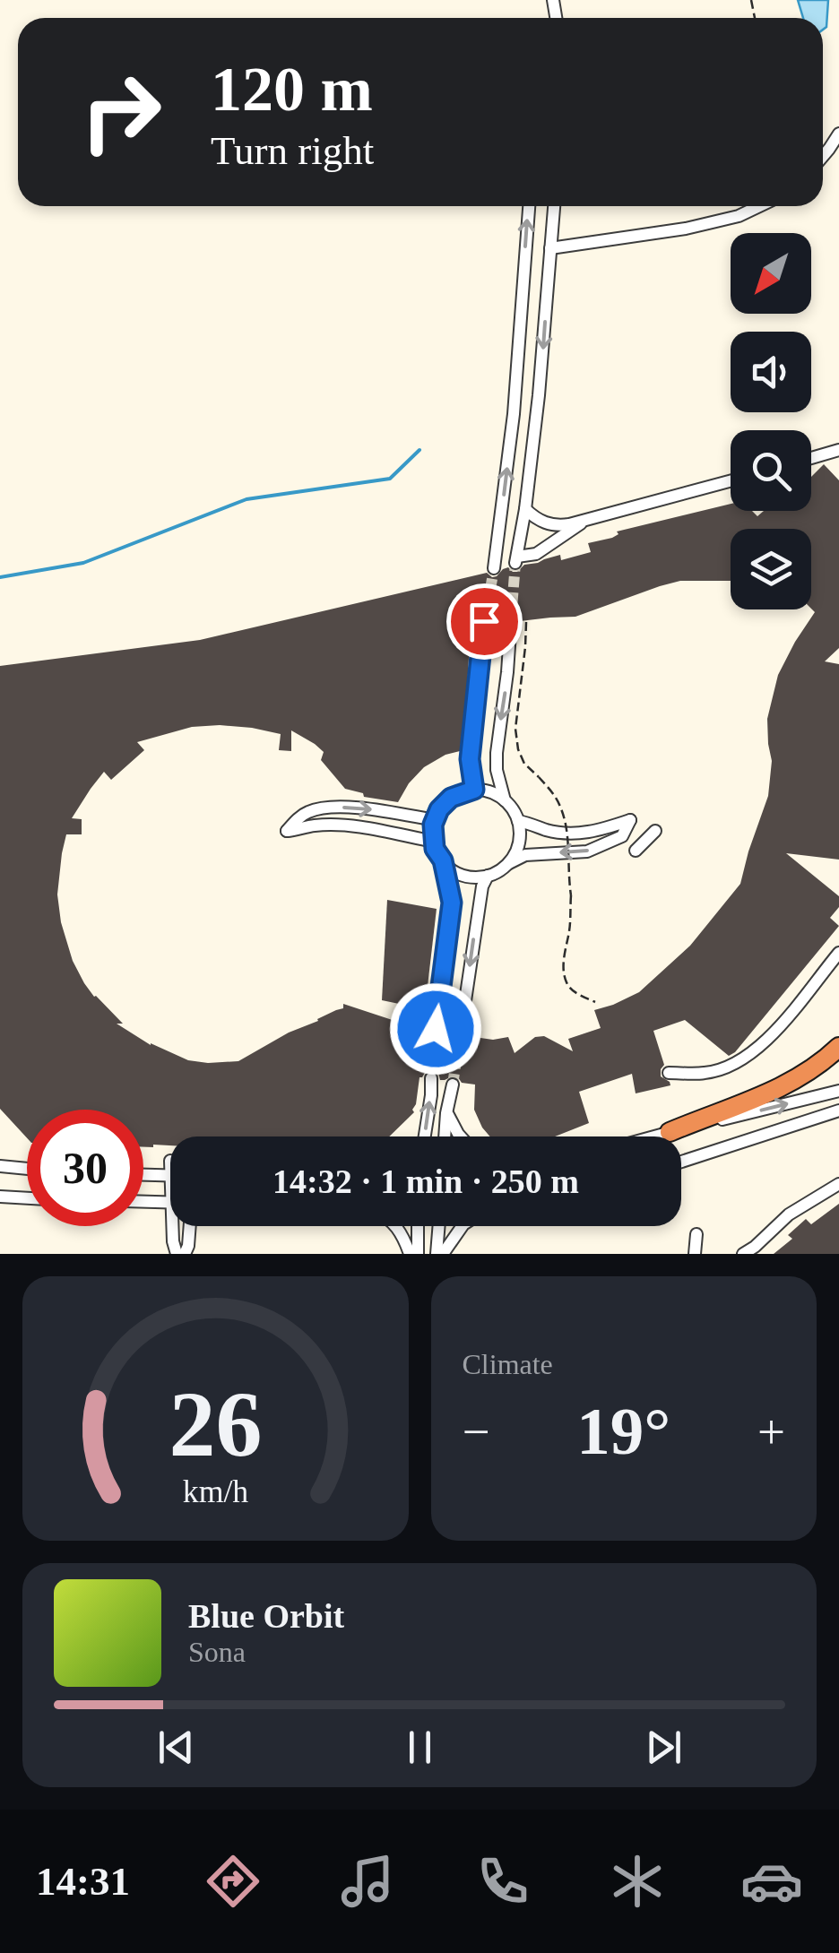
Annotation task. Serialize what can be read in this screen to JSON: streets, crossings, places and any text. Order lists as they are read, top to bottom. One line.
{"north":"bottom left","page":{"turn":["120 m","Turn right"],"limit":"30","trip":"14:32 · 1 min · 250 m","tile":"Climate","heat":["−","19°","+"],"song":["Blue Orbit","Sona"],"tabs":"14:31","gauge":["26","km/h"]}}
